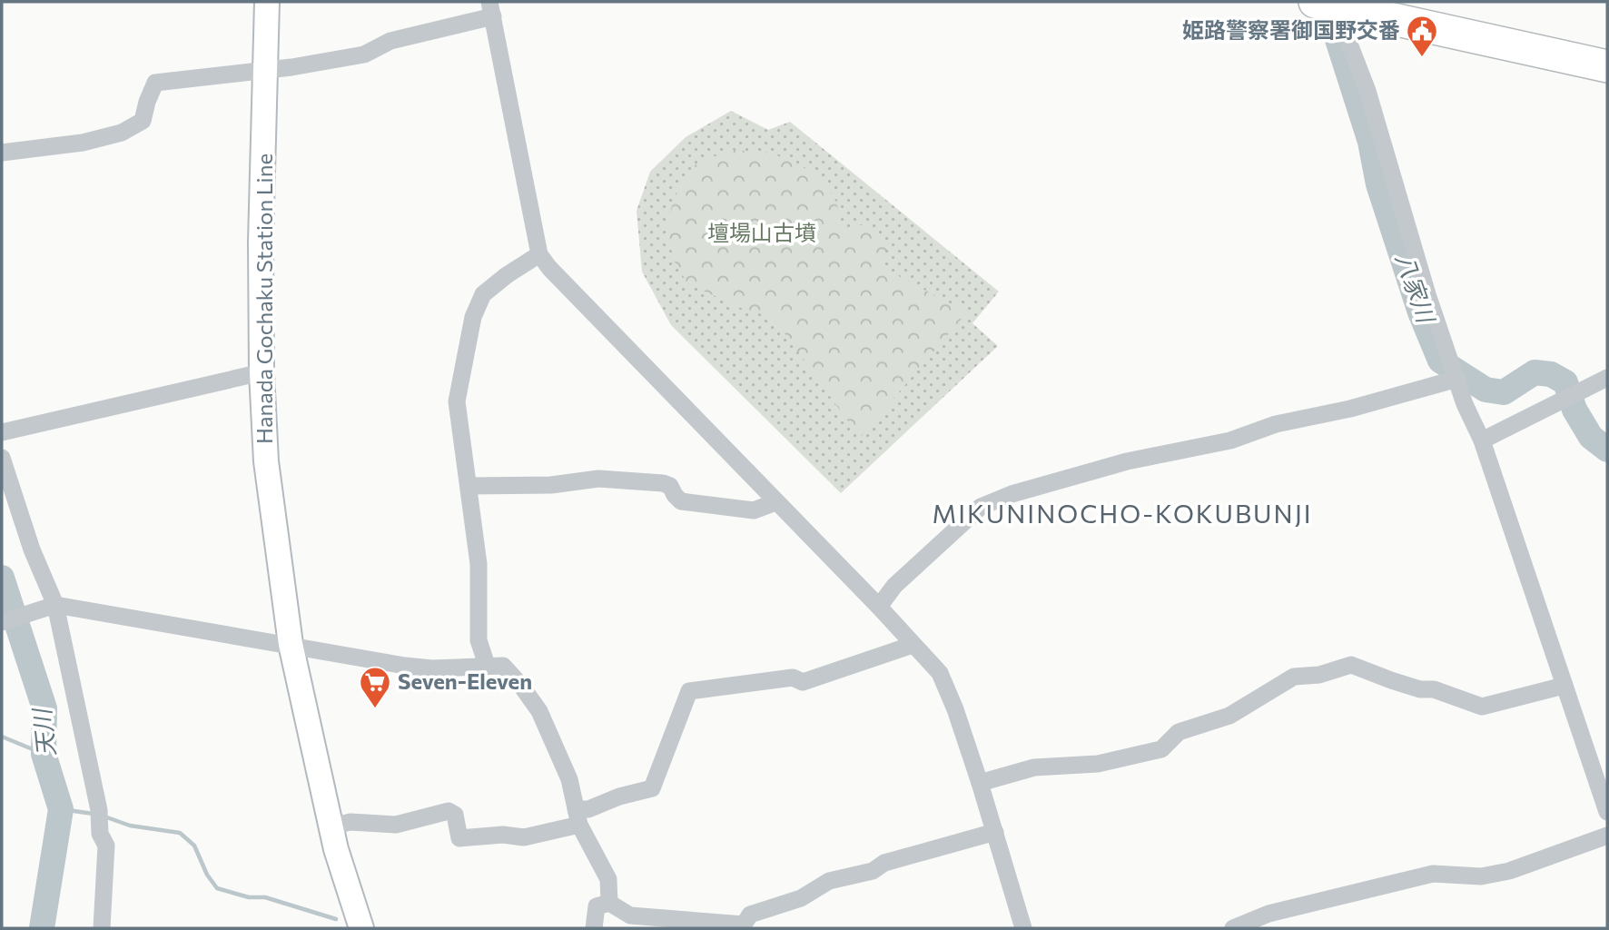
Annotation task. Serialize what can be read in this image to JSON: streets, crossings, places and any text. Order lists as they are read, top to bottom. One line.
{"streets":{"main road":["Hanada Gochaku Station Line"]},"districts":["MIKUNINOCHO-KOKUBUNJI"],"water":["八家川","天川"],"parks":["壇場山古墳"],"places":{"public building":["姫路警察署御国野交番"],"supermarket":["Seven-Eleven"]}}
